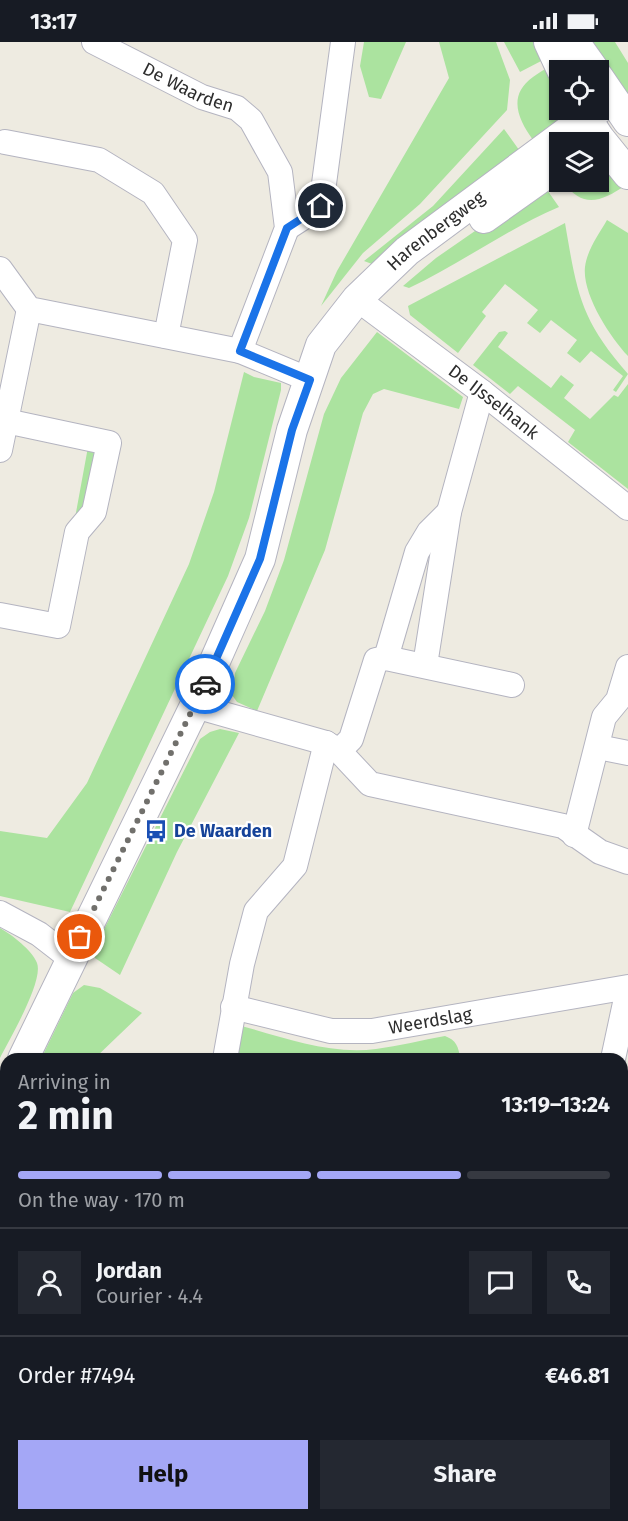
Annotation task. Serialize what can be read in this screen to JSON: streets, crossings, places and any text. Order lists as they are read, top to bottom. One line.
{"streets":{"street":["De Waarden","Harenbergweg","De IJsselhank","Weerdslag"]},"crossings":[["Harenbergweg","De IJsselhank"]],"places":{"bus stop":["De Waarden"]},"page":{"status":"13:17","heading":["2 min","Arriving in","13:19–13:24"],"panel":["Jordan","Courier · 4.4","Order #7494","€46.81"],"bar":"On the way · 170 m","buttons":["Help","Share"]}}
